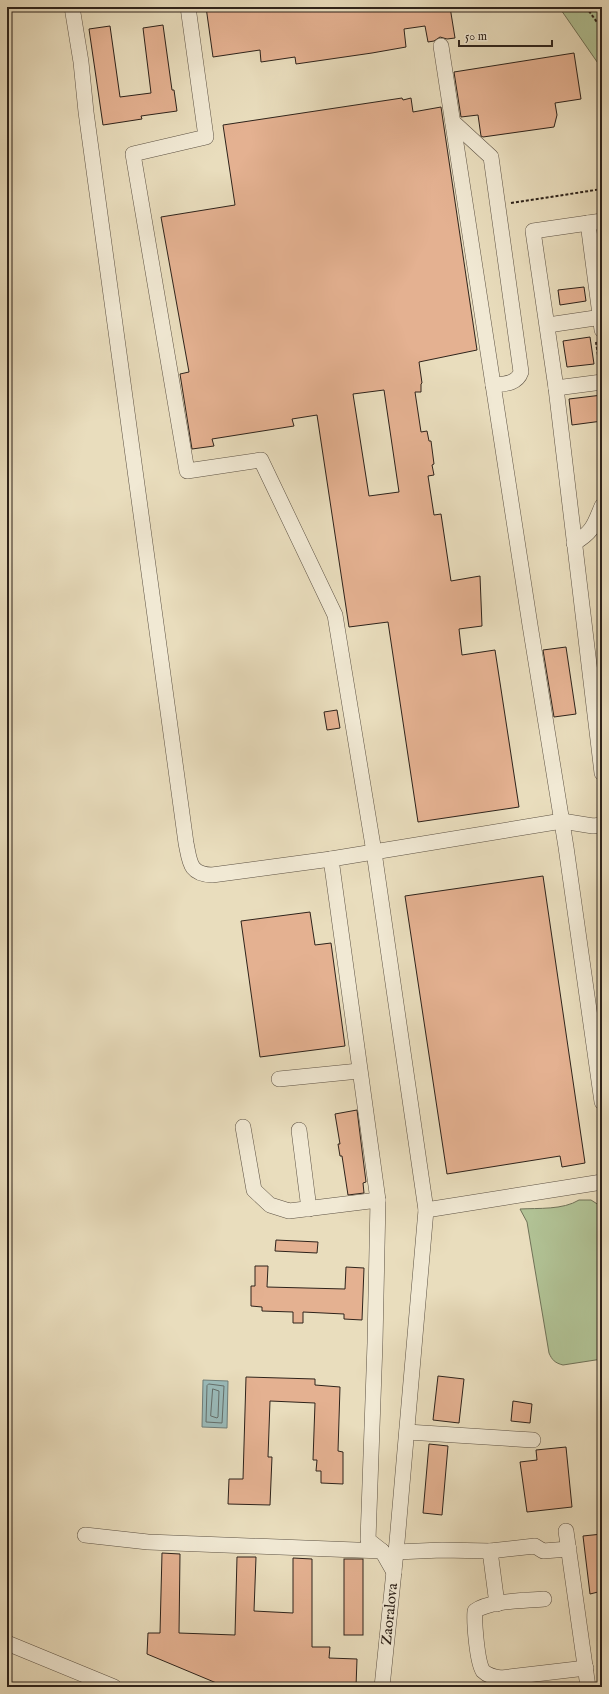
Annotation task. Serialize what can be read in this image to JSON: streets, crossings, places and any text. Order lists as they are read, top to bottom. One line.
{"streets":{"street":["Zaoralova"]},"scale_bar":"50 m"}
